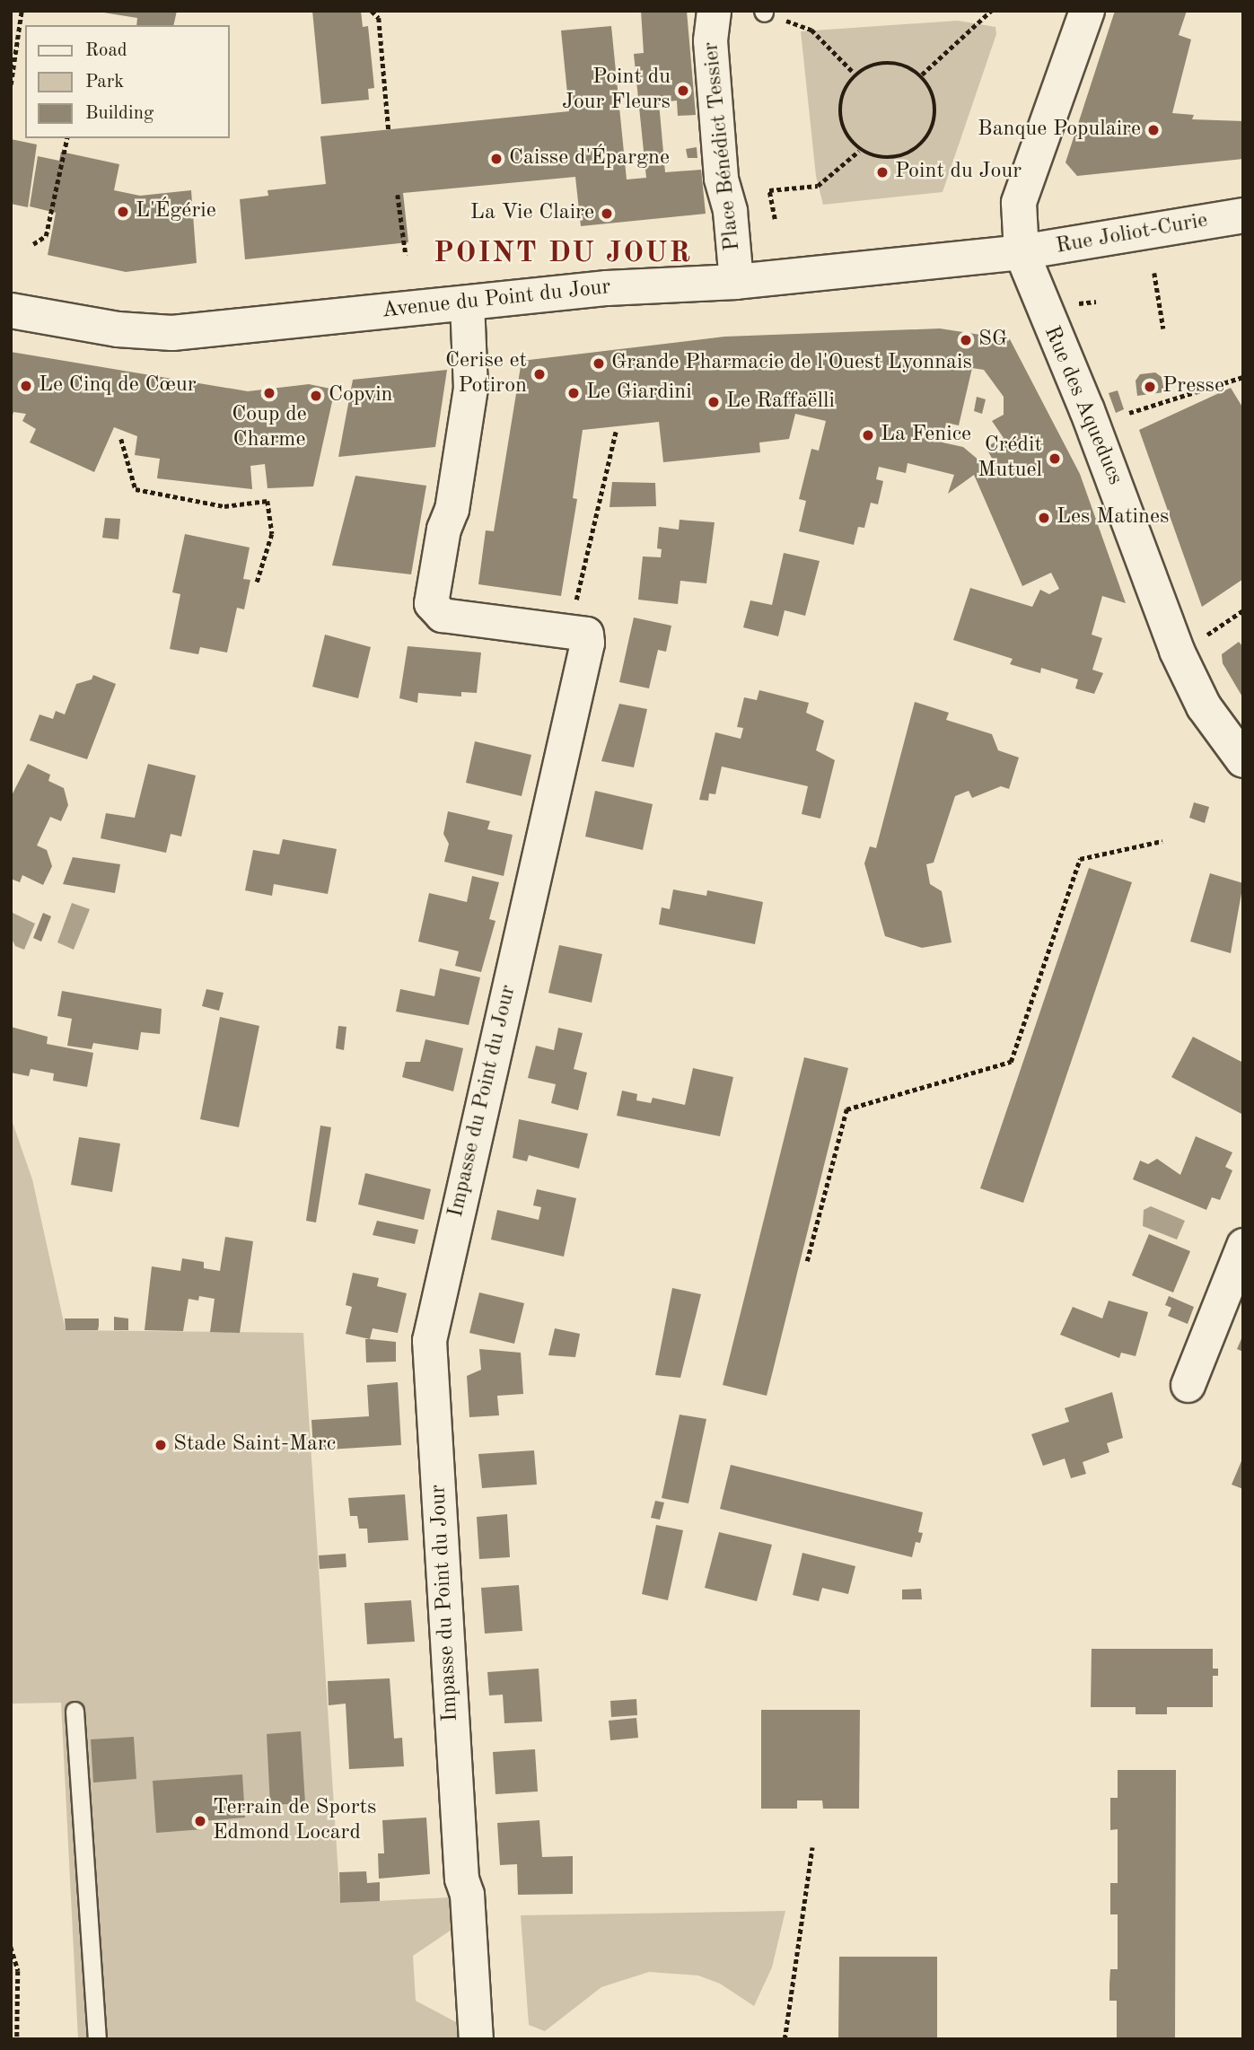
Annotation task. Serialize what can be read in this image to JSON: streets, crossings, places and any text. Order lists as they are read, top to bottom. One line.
{"streets":{"main road":["Rue Joliot-Curie","Avenue du Point du Jour","Rue des Aqueducs"],"street":["Place Bénédict Tessier","Impasse du Point du Jour"]},"crossings":[["Place Bénédict Tessier","Avenue du Point du Jour"],["Rue Joliot-Curie","Avenue du Point du Jour"],["Rue Joliot-Curie","Rue des Aqueducs"],["Avenue du Point du Jour","Rue des Aqueducs"],["Avenue du Point du Jour","Impasse du Point du Jour"]],"districts":["POINT DU JOUR"],"places":["Point du Jour Fleurs","Banque Populaire","Caisse d'Épargne","Point du Jour","L'Égérie","La Vie Claire","SG","Grande Pharmacie de l'Ouest Lyonnais","Cerise et Potiron","Le Cinq de Cœur","Presse","Coup de Charme","Le Giardini","Copvin","Le Raffaëlli","La Fenice","Crédit Mutuel","Les Matines","Stade Saint-Marc","Terrain de Sports Edmond Locard"],"legend":["Road","Park","Building"]}
